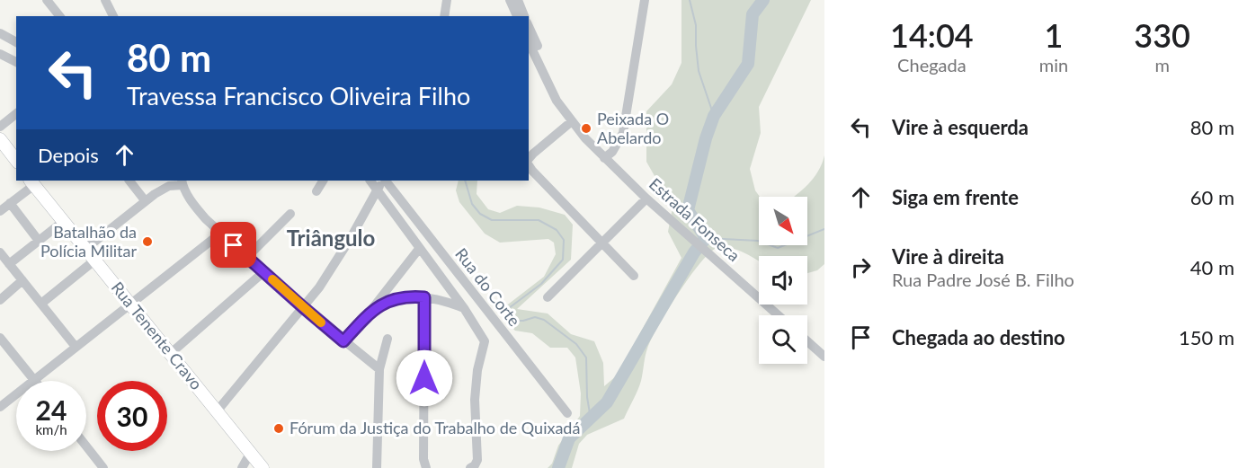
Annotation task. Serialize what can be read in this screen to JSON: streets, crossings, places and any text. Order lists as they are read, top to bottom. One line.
{"streets":{"main road":["Rua Tenente Cravo"],"street":["Estrada Fonseca","Rua do Corte"]},"districts":["Triângulo"],"places":["Peixada O Abelardo","Batalhão da Polícia Militar","Fórum da Justiça do Trabalho de Quixadá"],"north":"bottom right","page":{"eta":["14:04","Chegada","1","min","330","m"],"turn":["80 m","Travessa Francisco Oliveira Filho"],"list":[{"name":"Vire à esquerda","value":"80 m"},{"name":"Siga em frente","value":"60 m"},{"name":"Vire à direita","note":"Rua Padre José B. Filho","value":"40 m"},{"name":"Chegada ao destino","value":"150 m"}],"then":"Depois","speed":"24 km/h","limit":"30"}}
